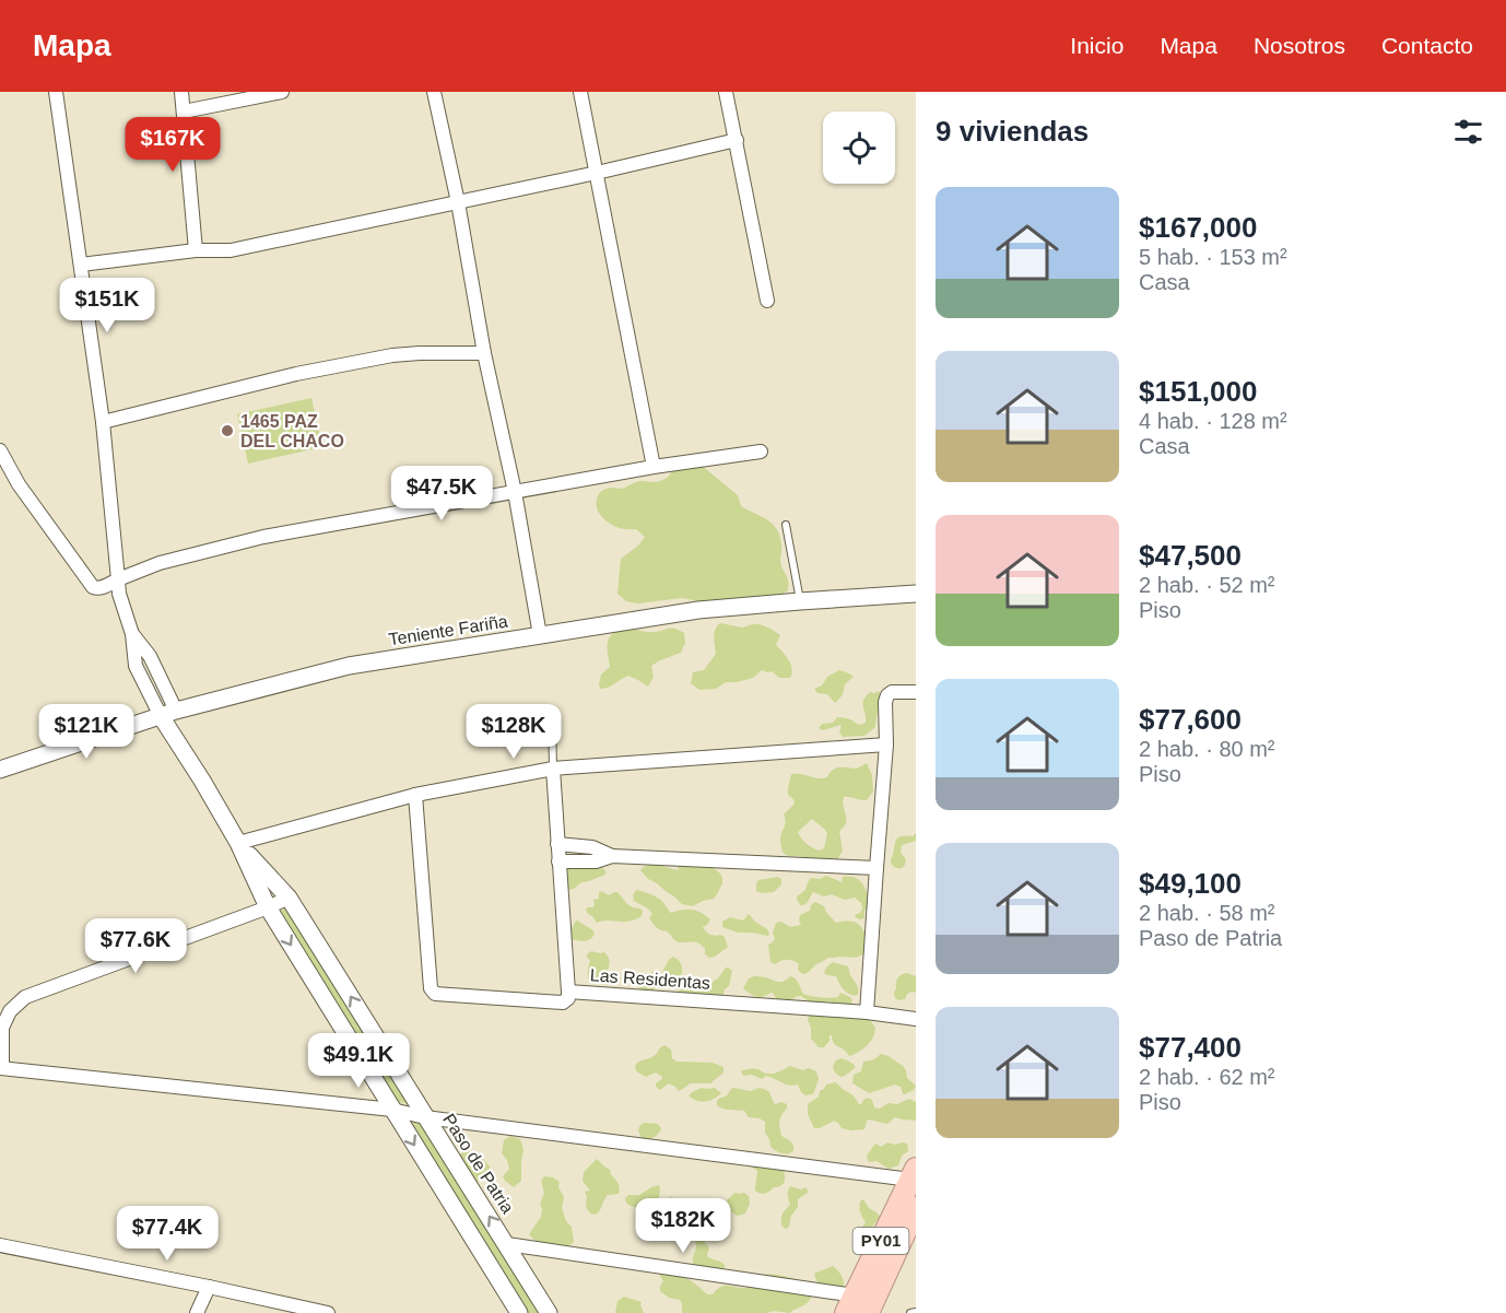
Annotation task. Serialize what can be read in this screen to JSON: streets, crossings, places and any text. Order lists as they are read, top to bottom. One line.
{"streets":{"highway":["PY01"],"street":["Teniente Fariña","Las Residentas","Paso de Patria"]},"crossings":[["Teniente Fariña","Paso de Patria"]],"places":["1465 PAZ DEL CHACO"],"page":{"header":"Mapa","nav":["Inicio","Mapa","Nosotros","Contacto"],"heading":"9 viviendas","price":["$167K","$151K","$47.5K","$121K","$128K","$77.6K","$49.1K","$182K","$77.4K"],"list":[{"name":"$167,000","note":"5 hab. · 153 m² · Casa"},{"name":"$151,000","note":"4 hab. · 128 m² · Casa"},{"name":"$47,500","note":"2 hab. · 52 m² · Piso"},{"name":"$77,600","note":"2 hab. · 80 m² · Piso"},{"name":"$49,100","note":"2 hab. · 58 m² · Paso de Patria"},{"name":"$77,400","note":"2 hab. · 62 m² · Piso"}]}}
